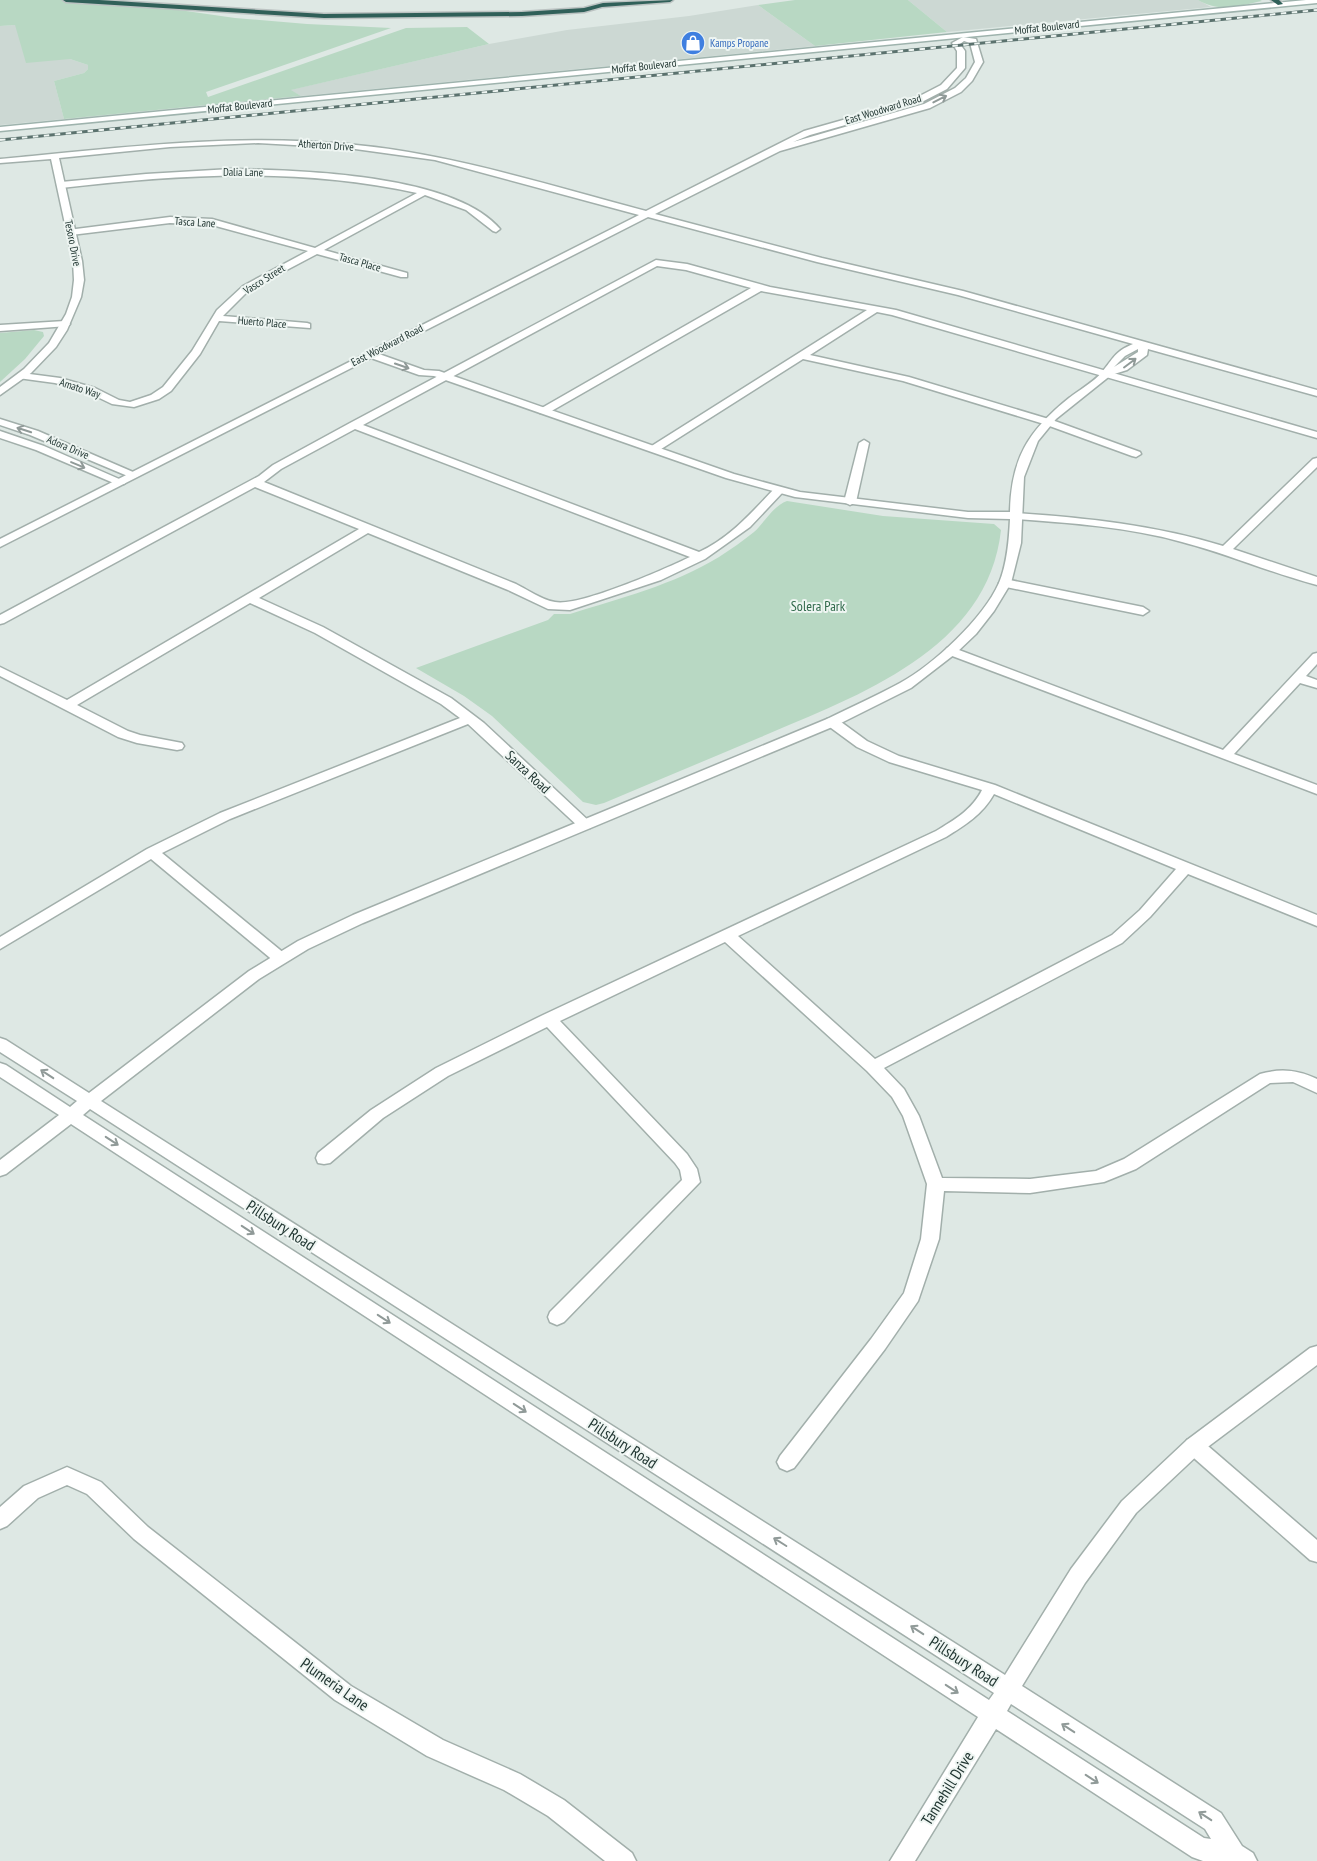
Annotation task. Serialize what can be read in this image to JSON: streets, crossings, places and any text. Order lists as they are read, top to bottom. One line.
{"streets":{"street":["Moffat Boulevard","East Woodward Road","Atherton Drive","Dalia Lane","Tasca Lane","Tesoro Drive","Tasca Place","Vasco Street","Huerto Place","Amato Way","Adora Drive","Sanza Road","Pillsbury Road","Plumeria Lane","Tannehill Drive"]},"crossings":[["Moffat Boulevard","East Woodward Road"],["East Woodward Road","Atherton Drive"],["East Woodward Road","Adora Drive"],["Atherton Drive","Tesoro Drive"],["Dalia Lane","Tesoro Drive"],["Dalia Lane","Vasco Street"],["Tasca Lane","Tesoro Drive"],["Tasca Lane","Tasca Place"],["Tasca Lane","Vasco Street"],["Tesoro Drive","Amato Way"],["Tasca Place","Vasco Street"],["Vasco Street","Huerto Place"],["Vasco Street","Amato Way"],["Pillsbury Road","Tannehill Drive"]],"parks":["Solera Park"],"places":{"shop":["Kamps Propane"]}}
